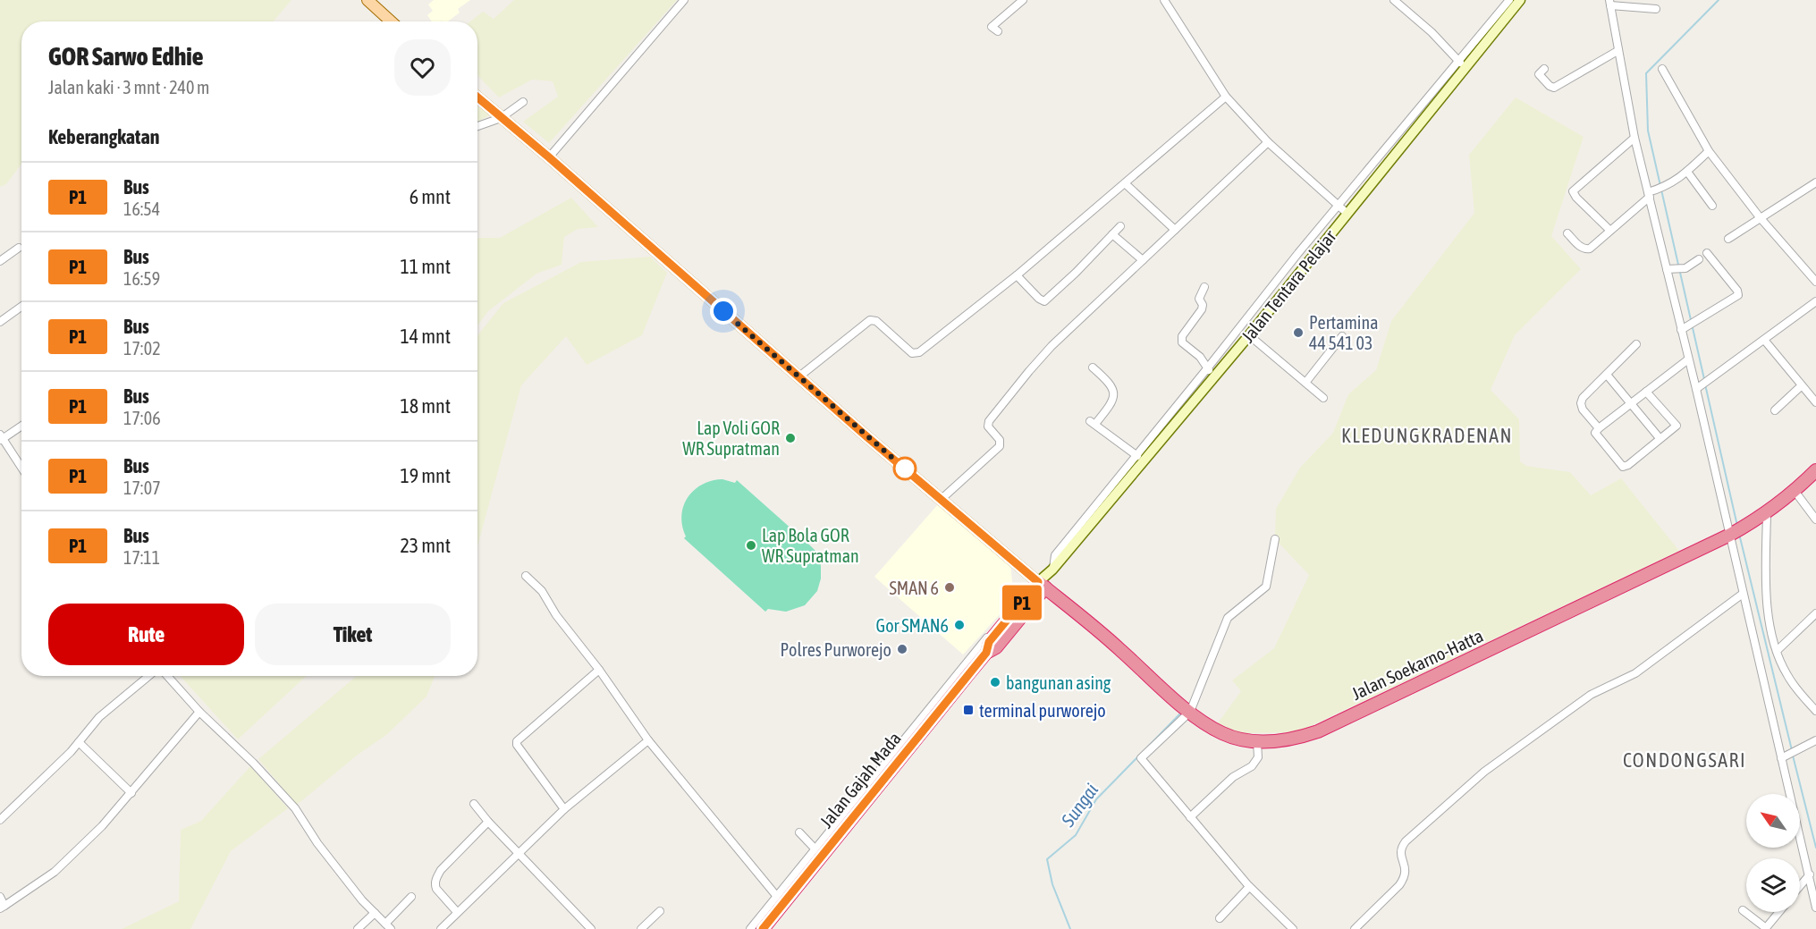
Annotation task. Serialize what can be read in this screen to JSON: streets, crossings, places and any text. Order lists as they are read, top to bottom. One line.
{"streets":{"highway":["Jalan Soekarno-Hatta","Jalan Gajah Mada"],"main road":["Jalan Tentara Pelajar"]},"crossings":[["Jalan Tentara Pelajar","Jalan Soekarno-Hatta"],["Jalan Tentara Pelajar","Jalan Gajah Mada"],["Jalan Soekarno-Hatta","Jalan Gajah Mada"]],"districts":["KLEDUNGKRADENAN","CONDONGSARI"],"water":["Sungai"],"places":{"other":["Pertamina 44 541 03","Lap Voli GOR WR Supratman","Lap Bola GOR WR Supratman","SMAN 6","Gor SMAN6","Polres Purworejo","bangunan asing"],"transit":["terminal purworejo"]},"lines":["bus line P1"],"north":"top left","page":{"on_map":"P1","heading":[["GOR Sarwo Edhie","Jalan kaki · 3 mnt · 240 m"],"Keberangkatan"],"list":[{"mark":"P1","name":"Bus","note":"16:54","value":"6 mnt"},{"mark":"P1","name":"Bus","note":"16:59","value":"11 mnt"},{"mark":"P1","name":"Bus","note":"17:02","value":"14 mnt"},{"mark":"P1","name":"Bus","note":"17:06","value":"18 mnt"},{"mark":"P1","name":"Bus","note":"17:07","value":"19 mnt"},{"mark":"P1","name":"Bus","note":"17:11","value":"23 mnt"}],"buttons":["Rute","Tiket"]}}
